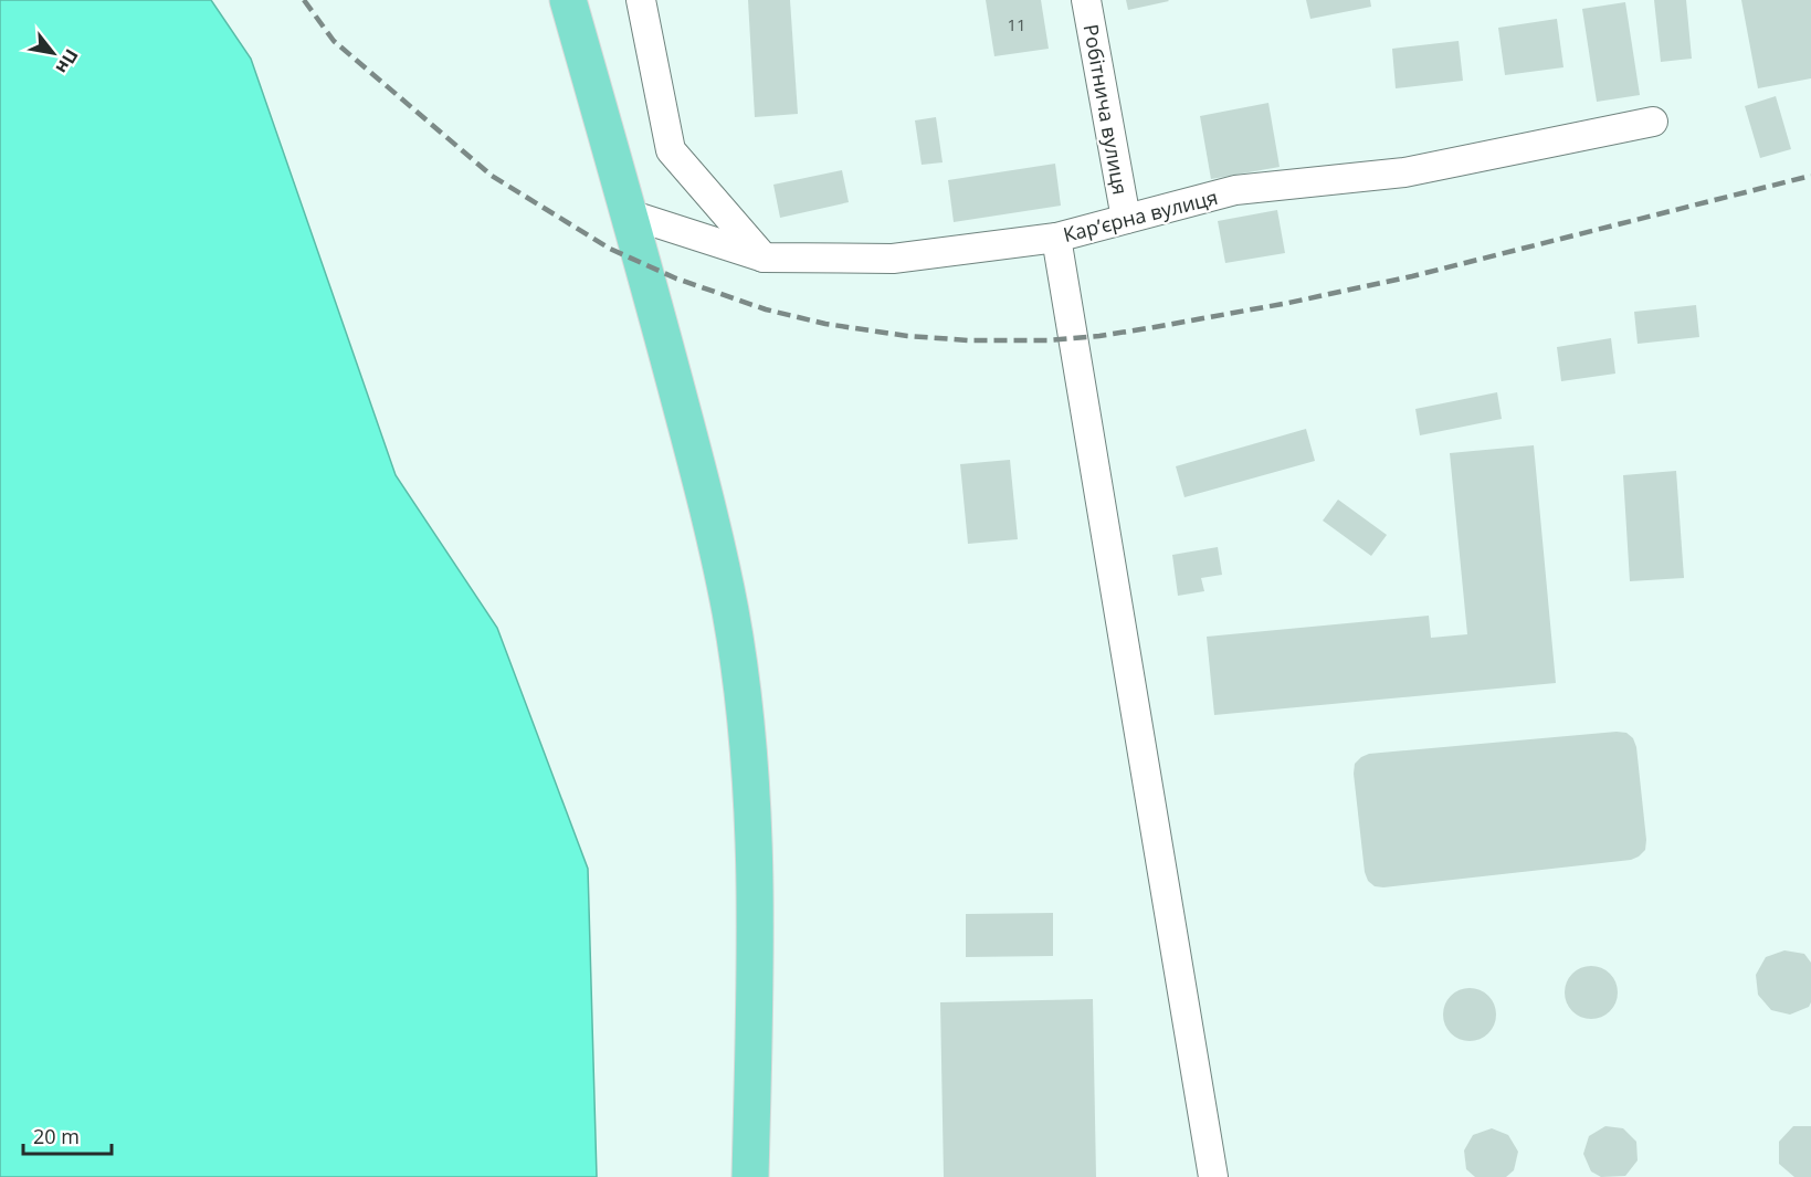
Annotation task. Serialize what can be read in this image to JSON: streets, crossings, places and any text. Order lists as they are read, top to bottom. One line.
{"streets":{"street":["Робітнича вулиця","Карʼєрна вулиця"]},"crossings":[["Робітнича вулиця","Карʼєрна вулиця"]],"house_numbers":["11"],"scale_bar":"20 m","north":"bottom right"}
